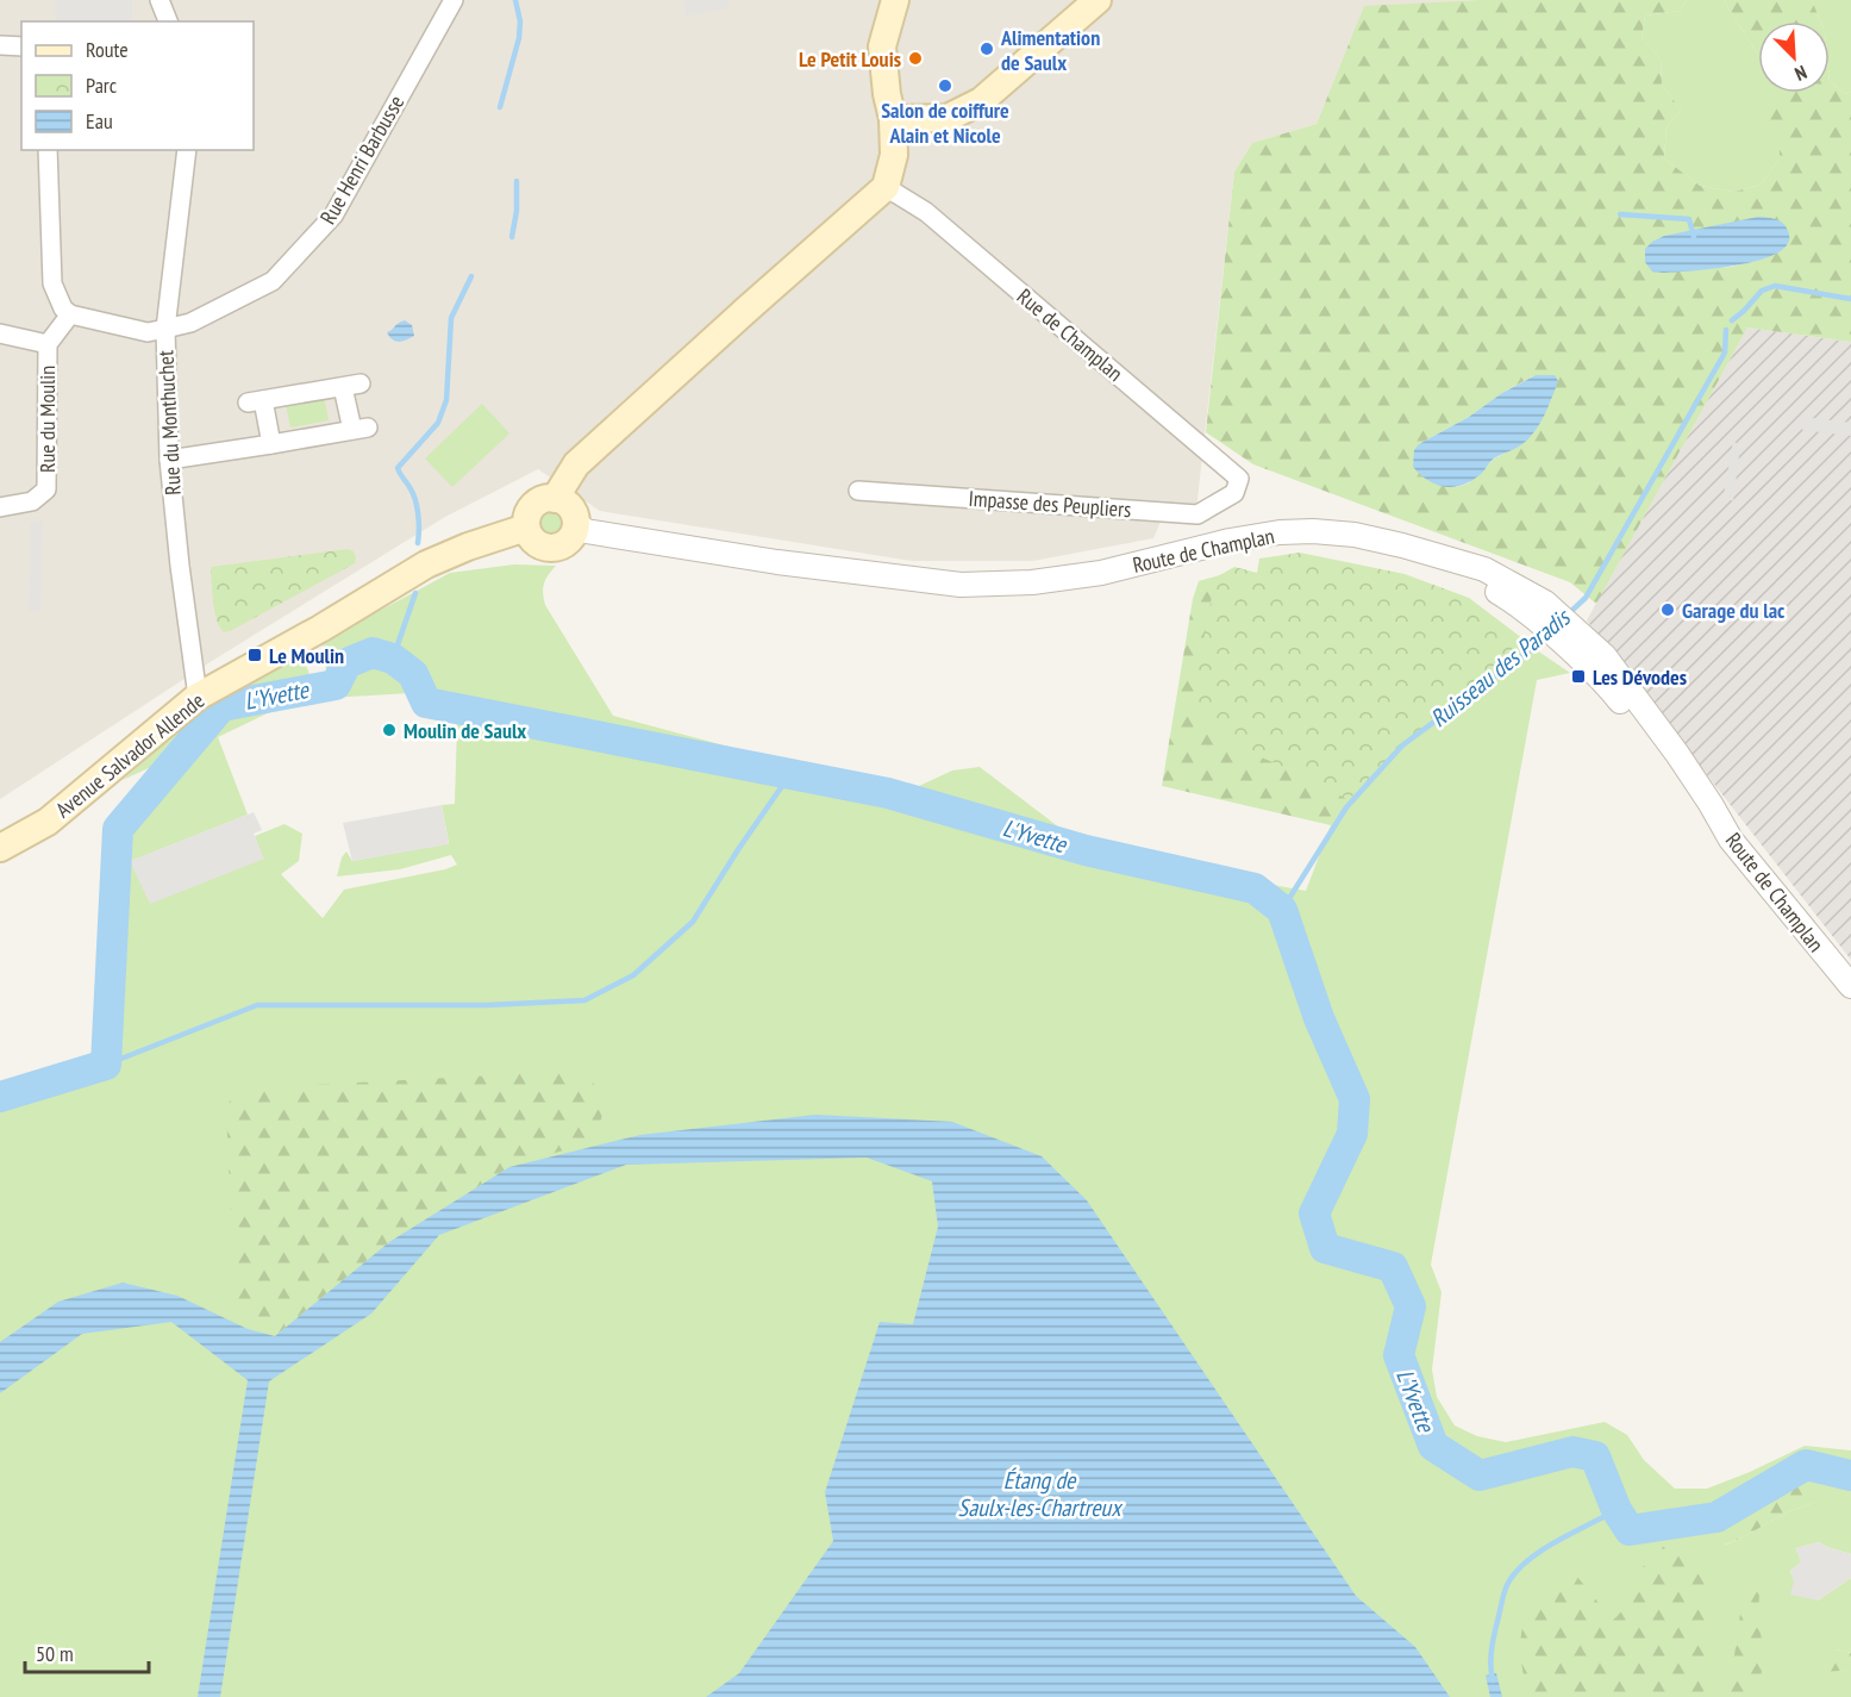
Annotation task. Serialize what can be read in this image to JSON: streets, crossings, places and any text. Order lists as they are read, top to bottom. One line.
{"streets":{"main road":["Avenue Salvador Allende"],"street":["Rue Henri Barbusse","Rue de Champlan","Rue du Moulin","Rue du Monthuchet","Impasse des Peupliers","Route de Champlan"]},"crossings":[["Rue Henri Barbusse","Rue du Moulin"],["Rue Henri Barbusse","Rue du Monthuchet"],["Rue de Champlan","Impasse des Peupliers"],["Rue du Monthuchet","Avenue Salvador Allende"],["Route de Champlan","Avenue Salvador Allende"]],"water":["Ruisseau des Paradis","L'Yvette","Étang de Saulx-les-Chartreux"],"places":{"other":["Alimentation de Saulx","Le Petit Louis","Salon de coiffure Alain et Nicole","Garage du lac","Moulin de Saulx"],"transit":["Le Moulin","Les Dévodes"]},"legend":["Route","Parc","Eau"],"scale_bar":"50 m","north":"bottom right"}
